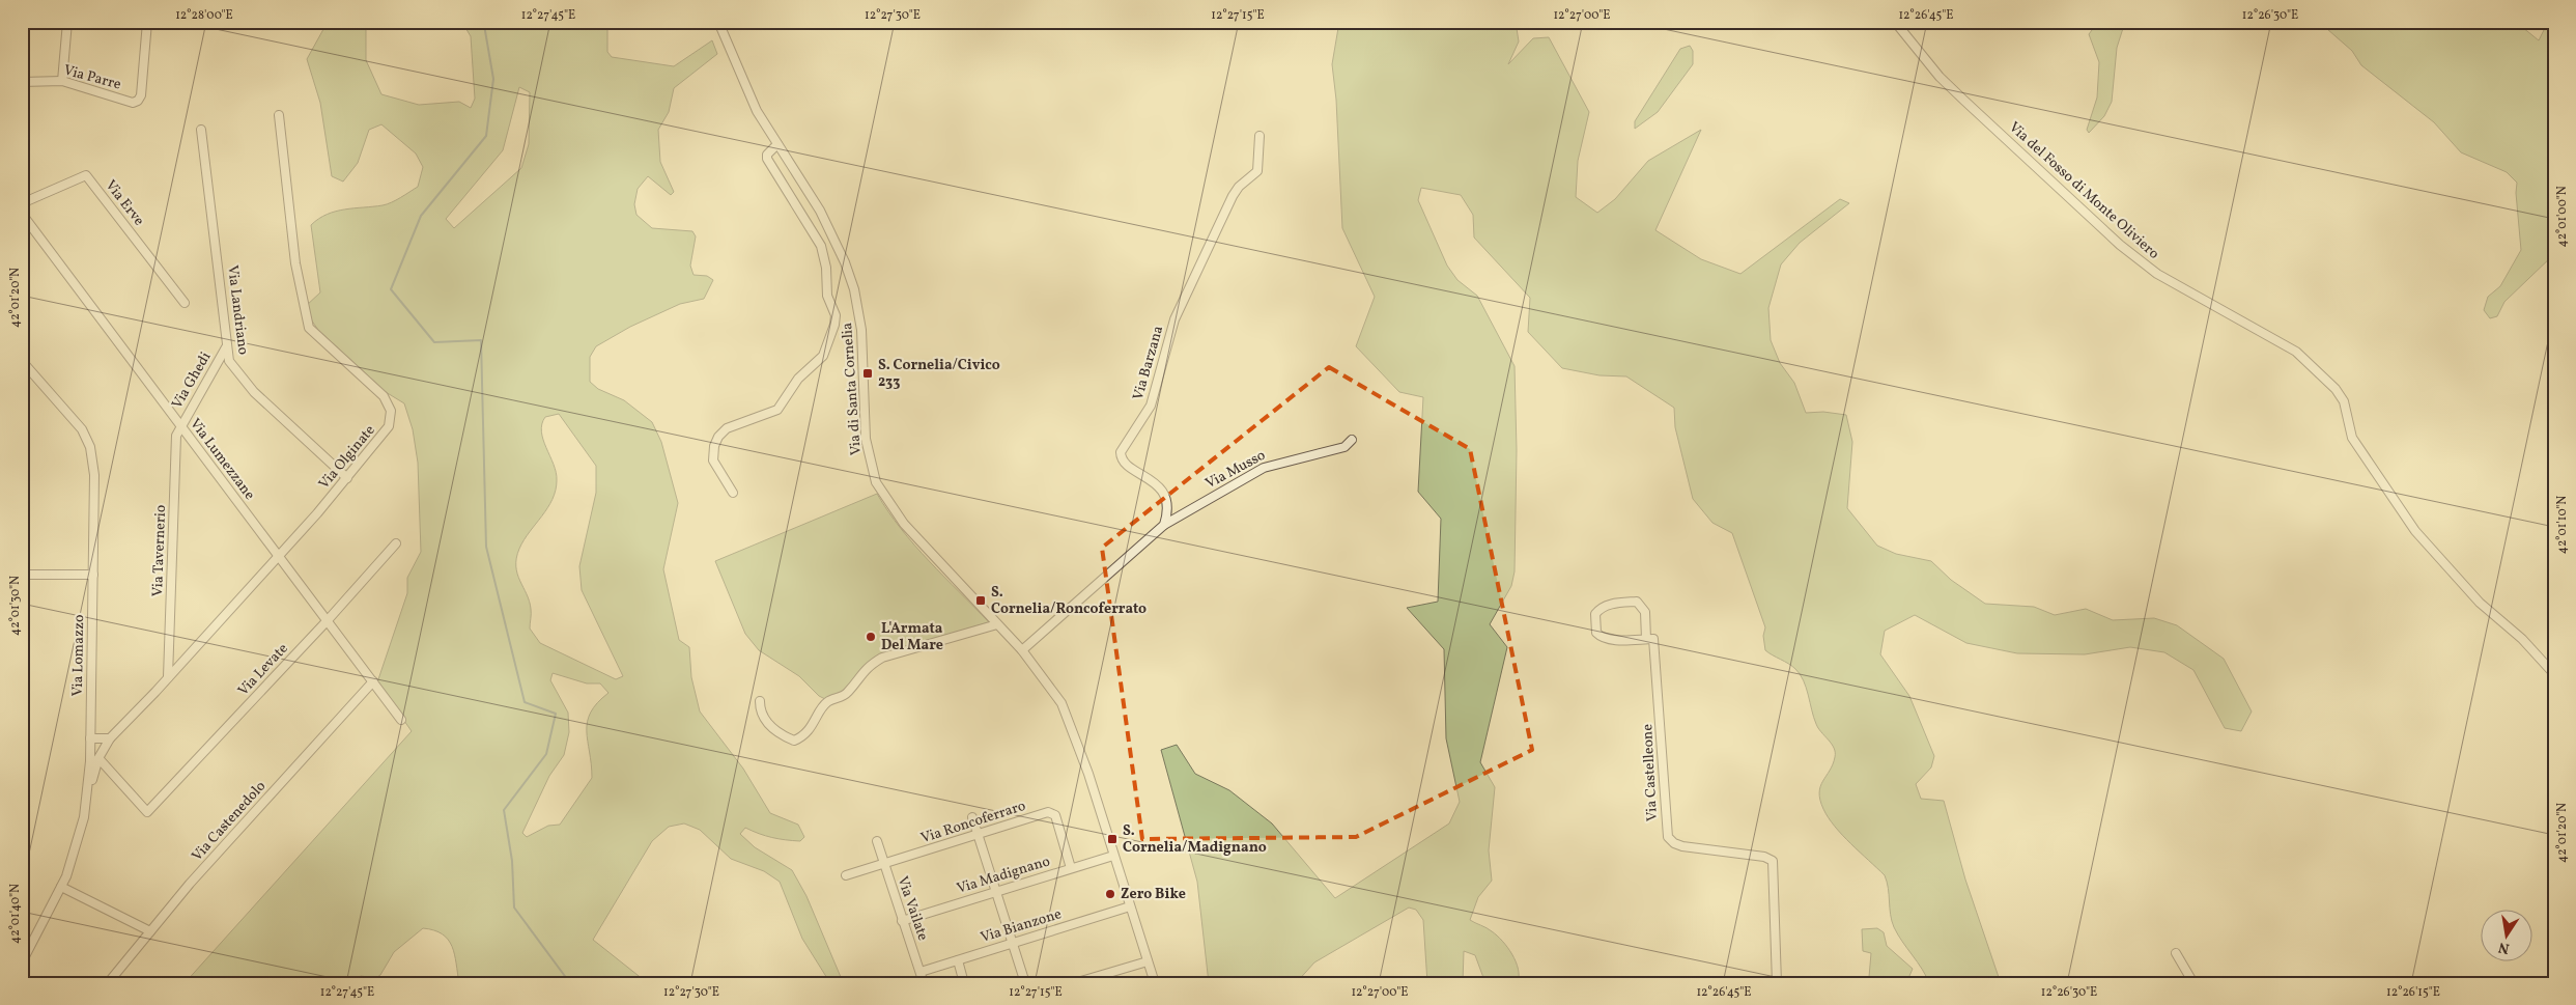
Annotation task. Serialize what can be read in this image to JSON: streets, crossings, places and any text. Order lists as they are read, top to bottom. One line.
{"streets":{"street":["Via Parre","Via del Fosso di Monte Oliviero","Via Erve","Via Landriano","Via Barzana","Via Ghedi","Via di Santa Cornelia","Via Olginate","Via Lumezzane","Via Musso","Via Tavernerio","Via Lomazzo","Via Levate","Via Castelleone","Via Castenedolo","Via Roncoferraro","Via Madignano","Via Vailate","Via Bianzone"]},"crossings":[["Via Landriano","Via Ghedi"],["Via Landriano","Via Olginate"],["Via Barzana","Via Musso"],["Via Ghedi","Via Lumezzane"],["Via Ghedi","Via Tavernerio"],["Via di Santa Cornelia","Via Madignano"],["Via di Santa Cornelia","Via Bianzone"],["Via Olginate","Via Lumezzane"],["Via Olginate","Via Tavernerio"],["Via Olginate","Via Lomazzo"],["Via Olginate","Via Levate"],["Via Lumezzane","Via Tavernerio"],["Via Lumezzane","Via Levate"],["Via Lumezzane","Via Castenedolo"],["Via Roncoferraro","Via Madignano"],["Via Roncoferraro","Via Vailate"],["Via Madignano","Via Vailate"],["Via Vailate","Via Bianzone"]],"places":{"transit":["S. Cornelia/Civico 233","S. Cornelia/Roncoferrato","S. Cornelia/Madignano"],"other":["L'Armata Del Mare","Zero Bike"]},"north":"bottom","coordinates":["12°28'00\"E","12°27'45\"E","12°27'30\"E","12°27'15\"E","12°27'00\"E","12°26'45\"E","12°26'30\"E","42°01'00\"N","42°01'20\"N","42°01'10\"N","42°01'30\"N","42°01'40\"N","12°26'15\"E"]}
